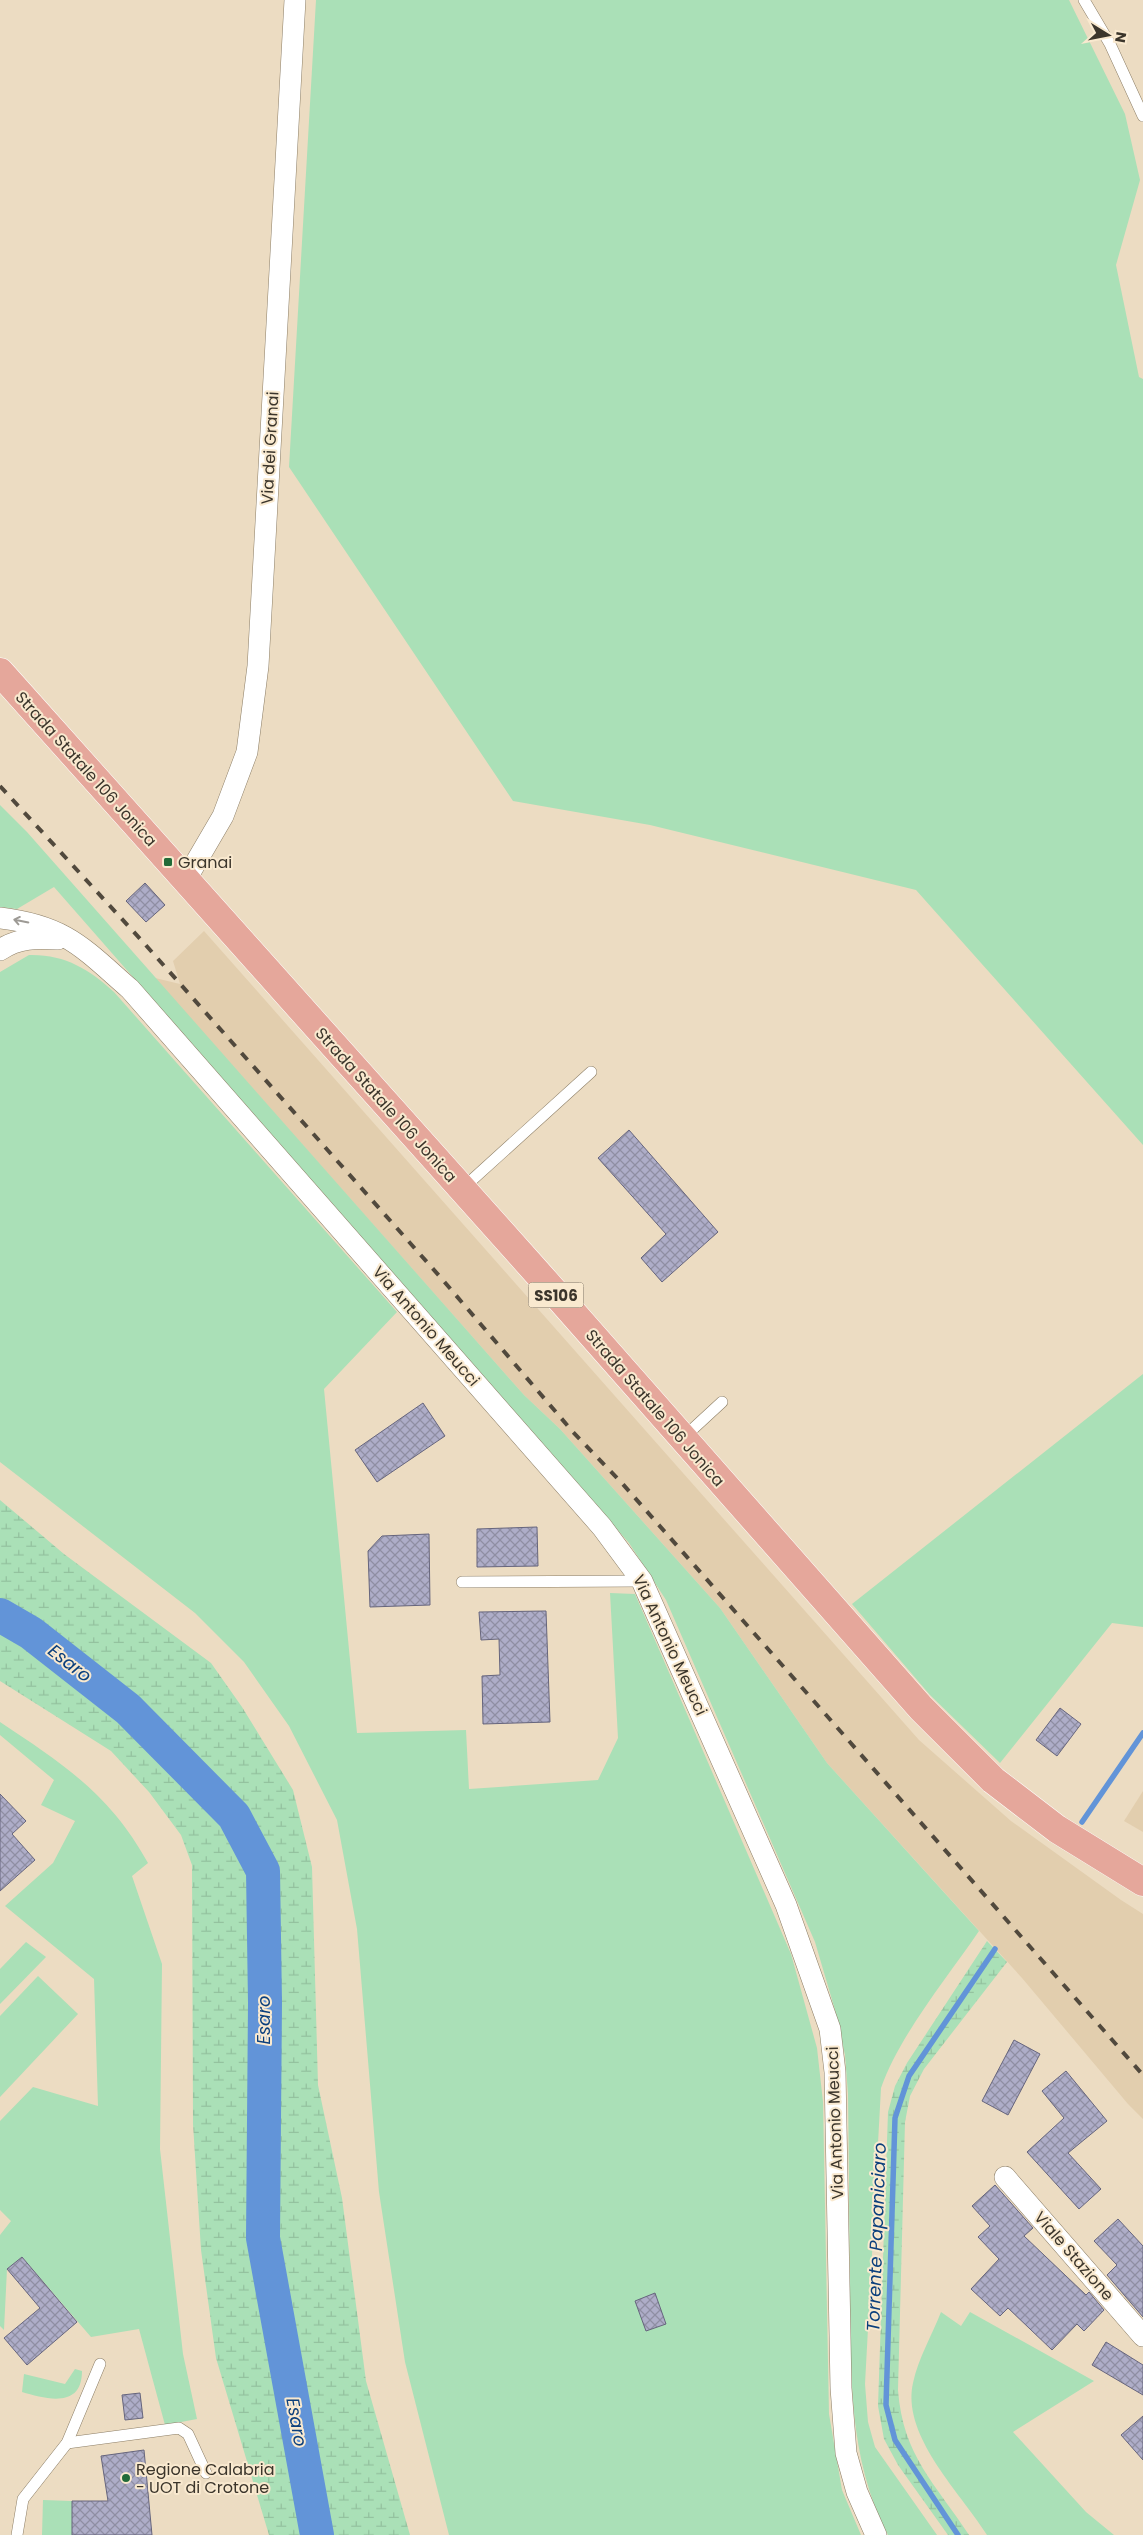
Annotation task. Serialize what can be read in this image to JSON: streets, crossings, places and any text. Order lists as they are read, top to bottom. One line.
{"streets":{"main road":["Strada Statale 106 Jonica","SS106"],"street":["Via dei Granai","Via Antonio Meucci","Viale Stazione"]},"crossings":[["Via dei Granai","Strada Statale 106 Jonica"]],"water":["Esaro","Torrente Papaniciaro"],"places":{"transit":["Granai"],"other":["Regione Calabria - UOT di Crotone"]},"north":"right"}
